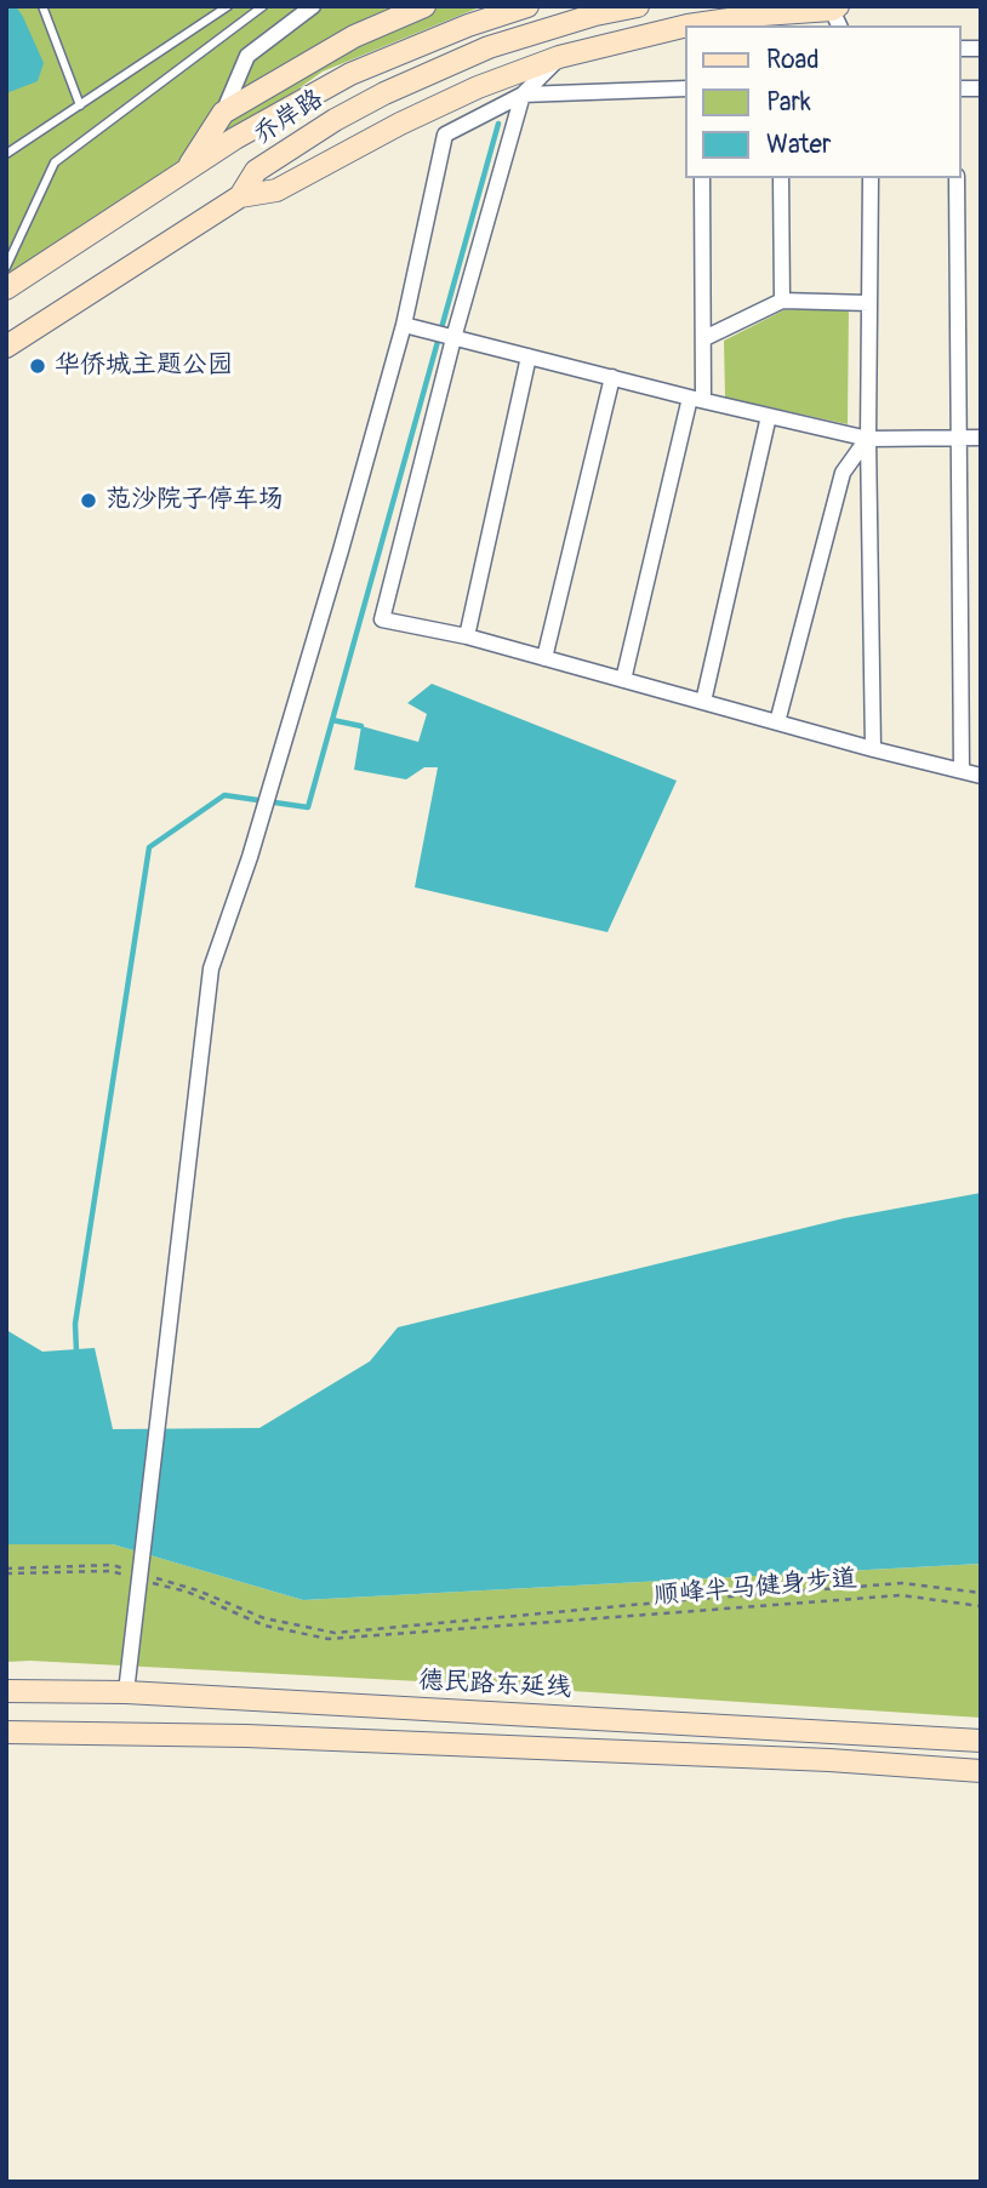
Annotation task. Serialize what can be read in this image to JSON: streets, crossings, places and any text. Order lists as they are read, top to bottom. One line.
{"streets":{"street":["乔岸路","德民路东延线"],"path":["顺峰半马健身步道"]},"places":["华侨城主题公园","范沙院子停车场"],"legend":["Road","Park","Water"]}
